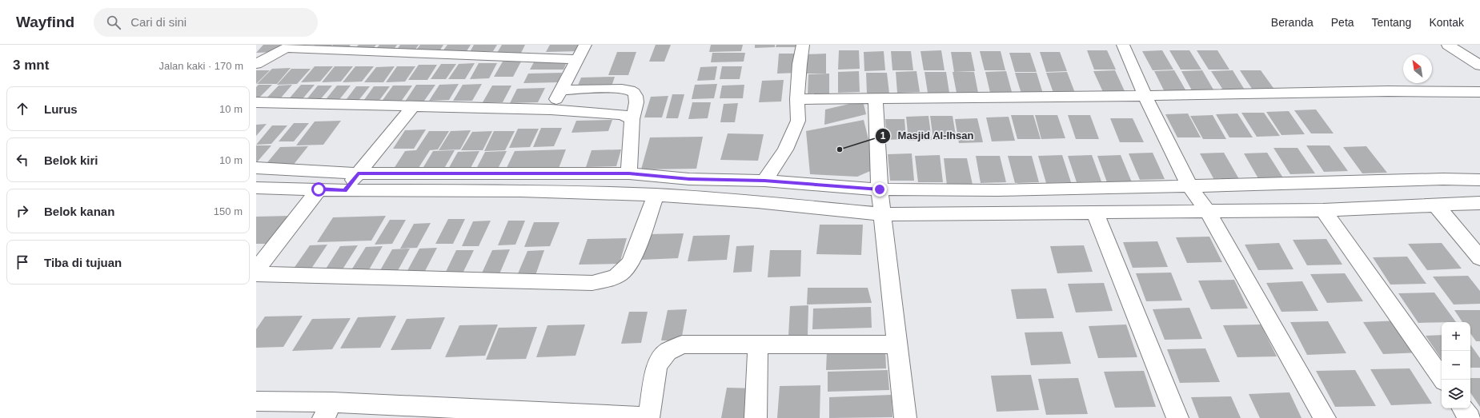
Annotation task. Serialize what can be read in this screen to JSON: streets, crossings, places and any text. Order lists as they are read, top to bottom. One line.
{"places":["Masjid Al-Ihsan"],"north":"top left","page":{"header":"Wayfind","search":"Cari di sini","nav":["Beranda","Peta","Tentang","Kontak"],"heading":["3 mnt","Jalan kaki · 170 m"],"list":[["Lurus","10 m"],["Belok kiri","10 m"],["Belok kanan","150 m"],"Tiba di tujuan"],"map_buttons":["+","−"]}}
